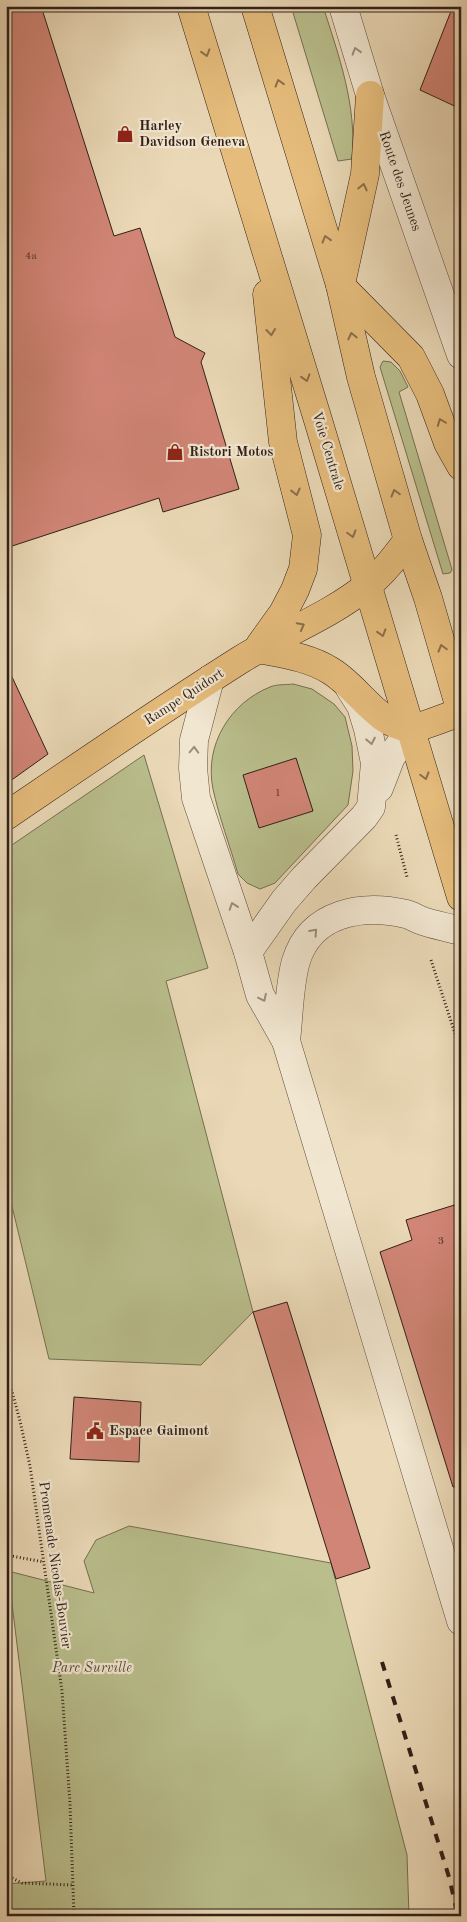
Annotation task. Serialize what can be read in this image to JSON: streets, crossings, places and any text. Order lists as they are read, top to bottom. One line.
{"streets":{"main road":["Voie Centrale","Rampe Quidort"],"street":["Route des Jeunes"],"path":["Promenade Nicolas-Bouvier"]},"crossings":[["Voie Centrale","Rampe Quidort"]],"parks":["Parc Surville"],"places":{"shop":["Harley Davidson Geneva","Ristori Motos"],"public building":["Espace Gaimont"]},"house_numbers":["4a","1","3"]}
